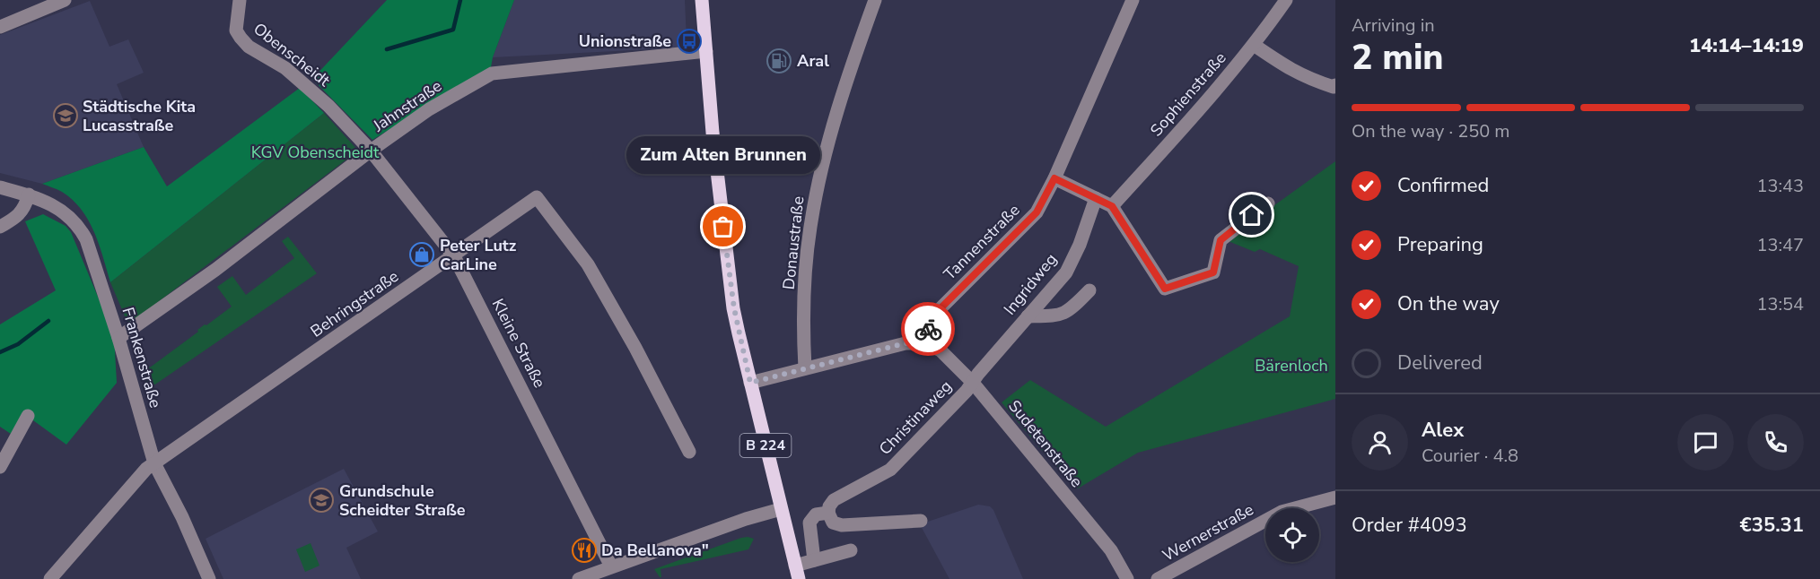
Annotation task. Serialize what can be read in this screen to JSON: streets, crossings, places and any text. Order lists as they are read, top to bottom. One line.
{"streets":{"main road":["B 224"],"street":["Obenscheidt","Sophienstraße","Jahnstraße","Tannenstraße","Donaustraße","Ingridweg","Behringstraße","Kleine Straße","Frankenstraße","Christinaweg","Sudetenstraße","Wernerstraße"]},"crossings":[["Obenscheidt","Jahnstraße"],["Obenscheidt","Kleine Straße"],["Jahnstraße","Kleine Straße"],["Jahnstraße","Frankenstraße"],["Jahnstraße","B 224"],["Tannenstraße","Sudetenstraße"],["Ingridweg","Christinaweg"],["Ingridweg","Sudetenstraße"],["Behringstraße","Kleine Straße"],["Behringstraße","Frankenstraße"],["Christinaweg","Sudetenstraße"]],"parks":["KGV Obenscheidt","Bärenloch"],"places":{"bus stop":["Unionstraße"],"fuel station":["Aral"],"school or university":["Städtische Kita Lucasstraße","Grundschule Scheidter Straße"],"other":["Zum Alten Brunnen"],"shop":["Peter Lutz CarLine"],"restaurant":["Da Bellanova\""]},"page":{"heading":["2 min","Arriving in","14:14–14:19"],"panel":["Alex","Courier · 4.8","Order #4093","€35.31"],"bar":"On the way · 250 m","bubble":"Zum Alten Brunnen","list":[["Confirmed","13:43"],["Preparing","13:47"],["On the way","13:54"],"Delivered"]}}
